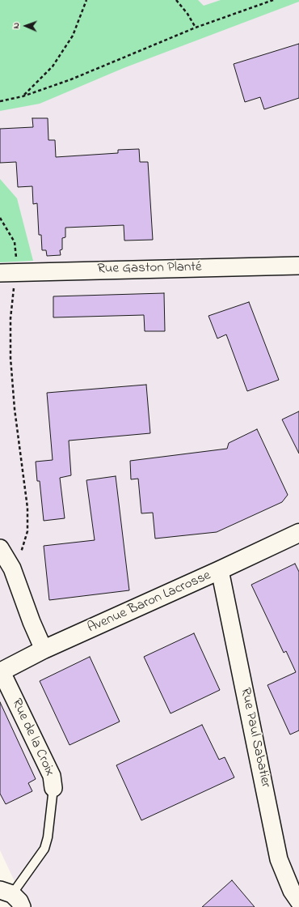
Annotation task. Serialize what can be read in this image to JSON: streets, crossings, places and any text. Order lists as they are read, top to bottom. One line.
{"streets":{"street":["Rue Gaston Planté","Avenue Baron Lacrosse","Rue de la Croix","Rue Paul Sabatier"]},"crossings":[["Avenue Baron Lacrosse","Rue de la Croix"],["Avenue Baron Lacrosse","Rue Paul Sabatier"]],"north":"left"}
